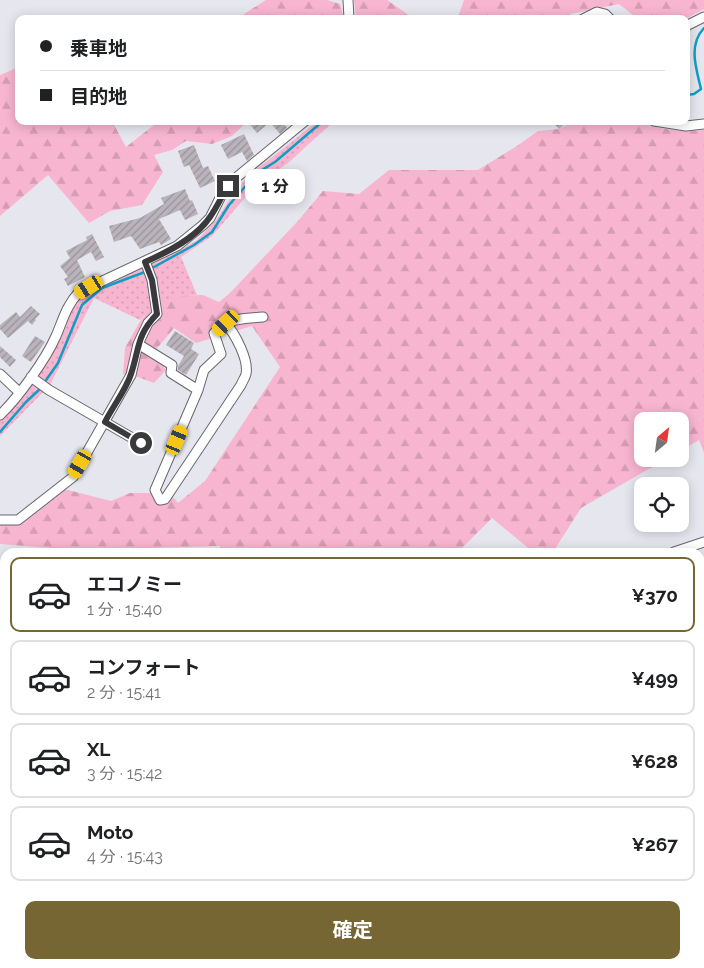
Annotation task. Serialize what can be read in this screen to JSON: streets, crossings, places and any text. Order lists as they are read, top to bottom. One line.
{"north":"top right","page":{"banner":["乗車地","目的地"],"bubble":"1 分","list":[{"name":"エコノミー","note":"1 分 · 15:40","value":"¥370"},{"name":"コンフォート","note":"2 分 · 15:41","value":"¥499"},{"name":"XL","note":"3 分 · 15:42","value":"¥628"},{"name":"Moto","note":"4 分 · 15:43","value":"¥267"}],"buttons":"確定"}}
